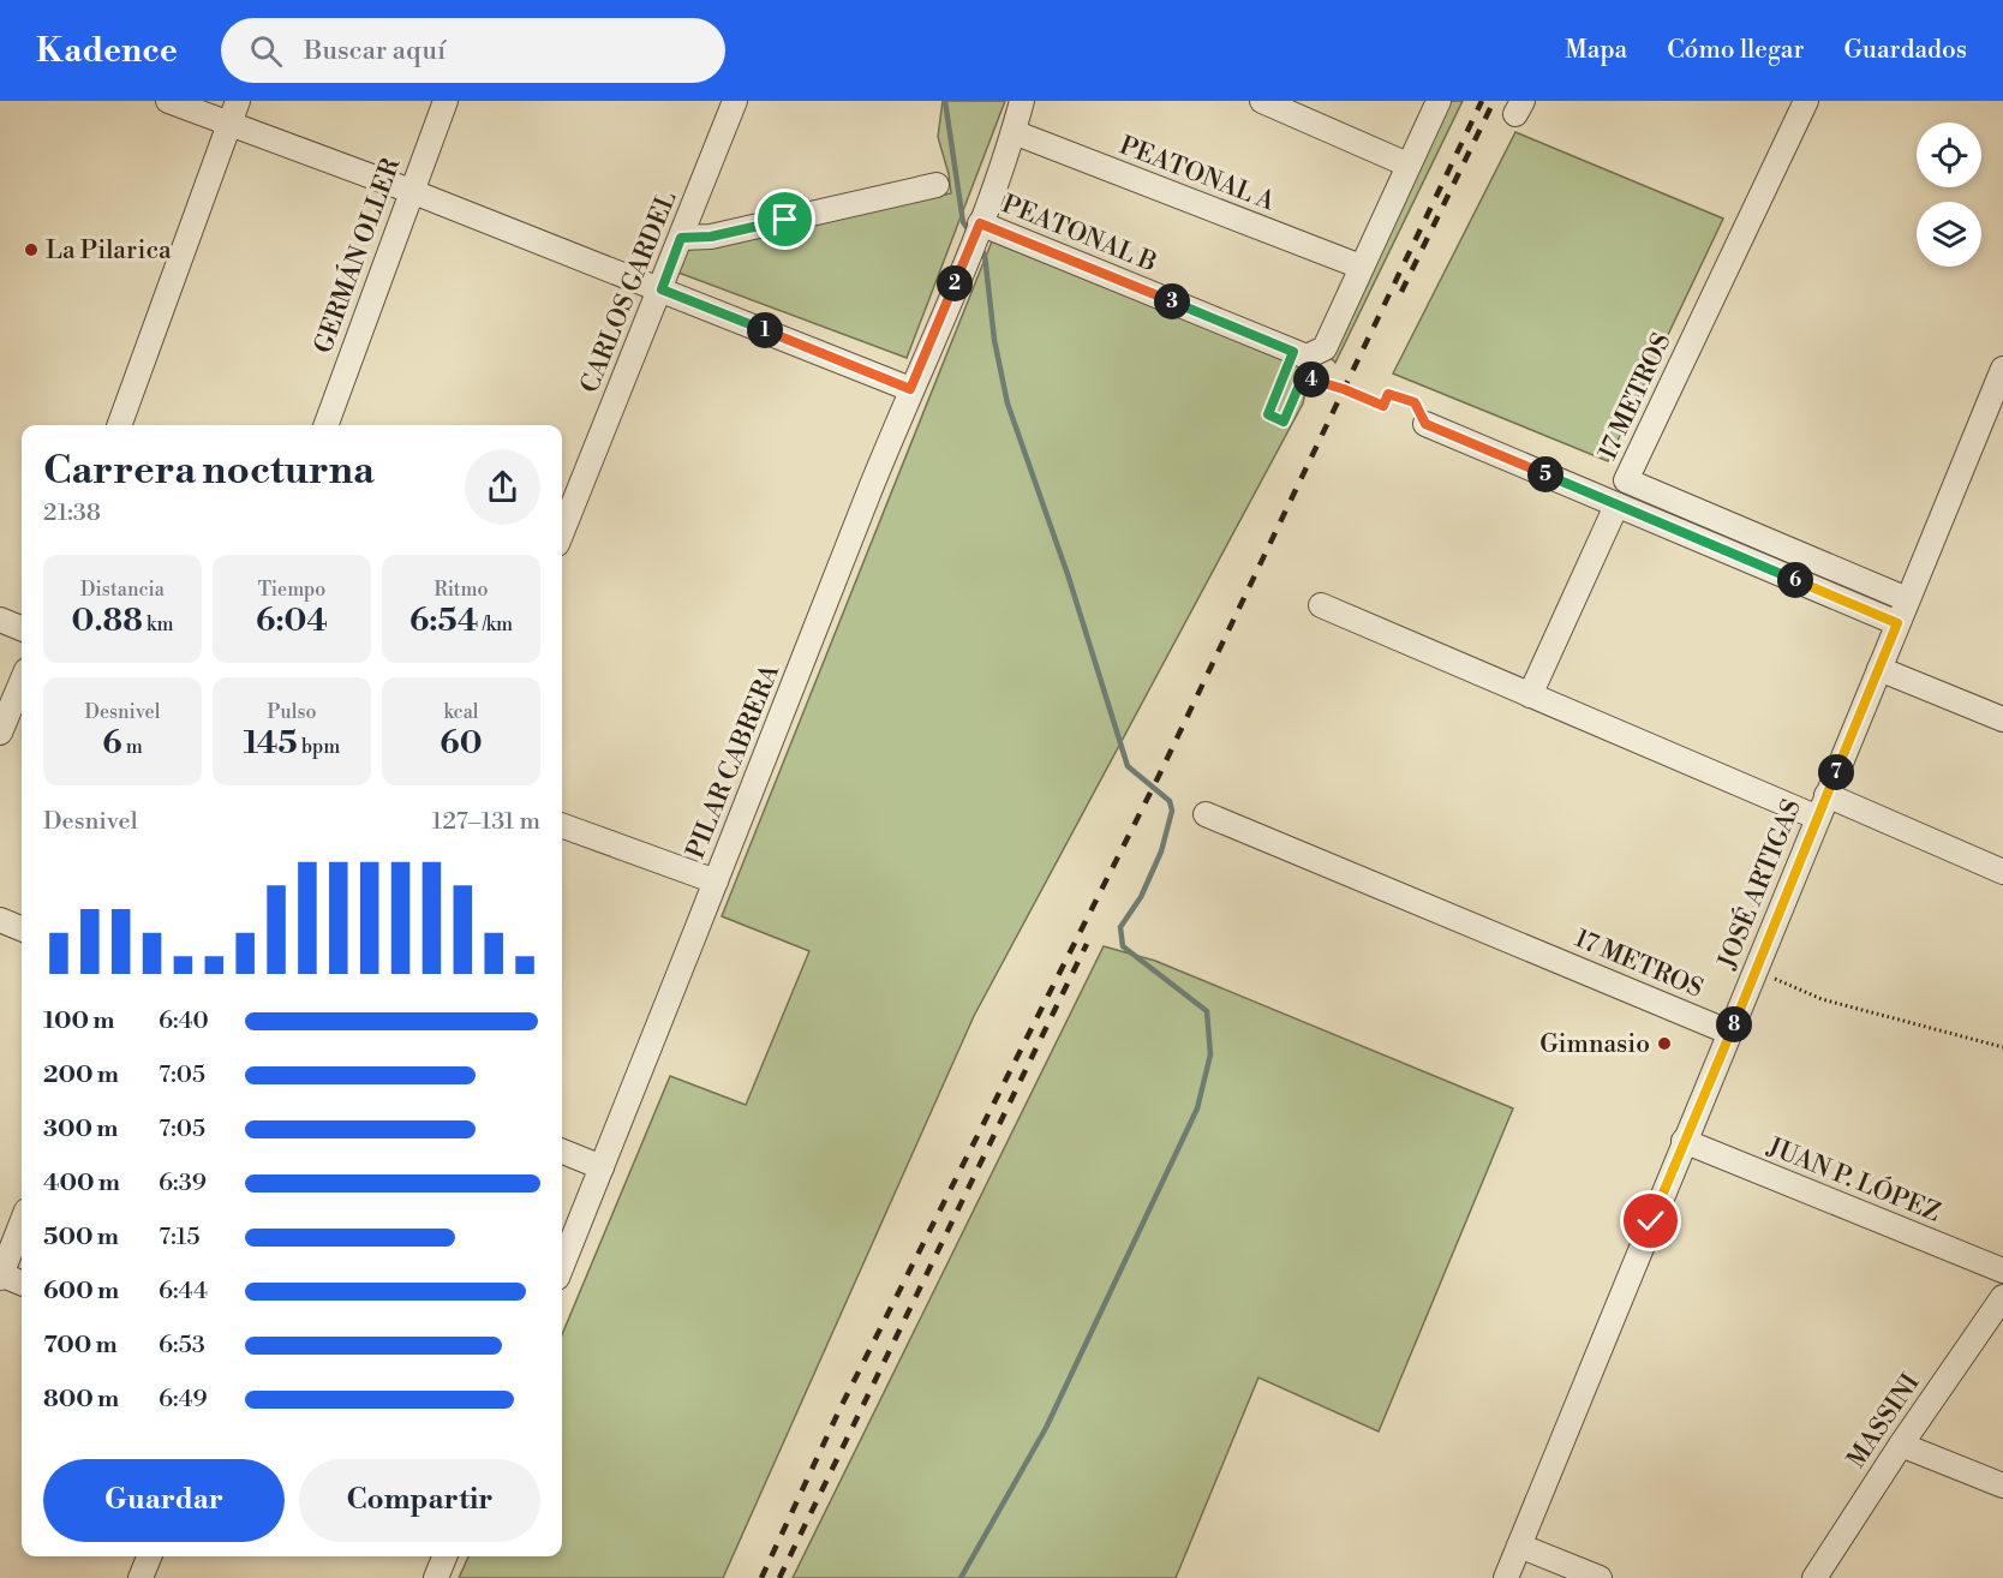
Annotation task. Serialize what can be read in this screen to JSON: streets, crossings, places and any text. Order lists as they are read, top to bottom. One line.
{"streets":{"street":["PEATONAL A","PEATONAL B","GERMÁN OLLER","CARLOS GARDEL","17 METROS","PILAR CABRERA","JOSÉ ARTIGAS","JUAN P. LÓPEZ","MASSINI"]},"crossings":[["PEATONAL A","PEATONAL B"],["PEATONAL A","PILAR CABRERA"],["PEATONAL B","PILAR CABRERA"],["17 METROS","JOSÉ ARTIGAS"],["JOSÉ ARTIGAS","JUAN P. LÓPEZ"]],"places":["La Pilarica","Gimnasio"],"page":{"header":"Kadence","search":"Buscar aquí","nav":["Mapa","Cómo llegar","Guardados"],"pins":["2","3","1","4","5","6","7","8"],"heading":["Carrera nocturna","21:38"],"stats":[["Distancia","0.88 km"],["Tiempo","6:04"],["Ritmo","6:54 /km"],["Desnivel","6 m"],["Pulso","145 bpm"],["kcal","60"]],"chart":["Desnivel","127–131 m"],"list":[{"name":"100 m","note":"6:40"},{"name":"200 m","note":"7:05"},{"name":"300 m","note":"7:05"},{"name":"400 m","note":"6:39"},{"name":"500 m","note":"7:15"},{"name":"600 m","note":"6:44"},{"name":"700 m","note":"6:53"},{"name":"800 m","note":"6:49"}],"buttons":["Guardar","Compartir"]}}
